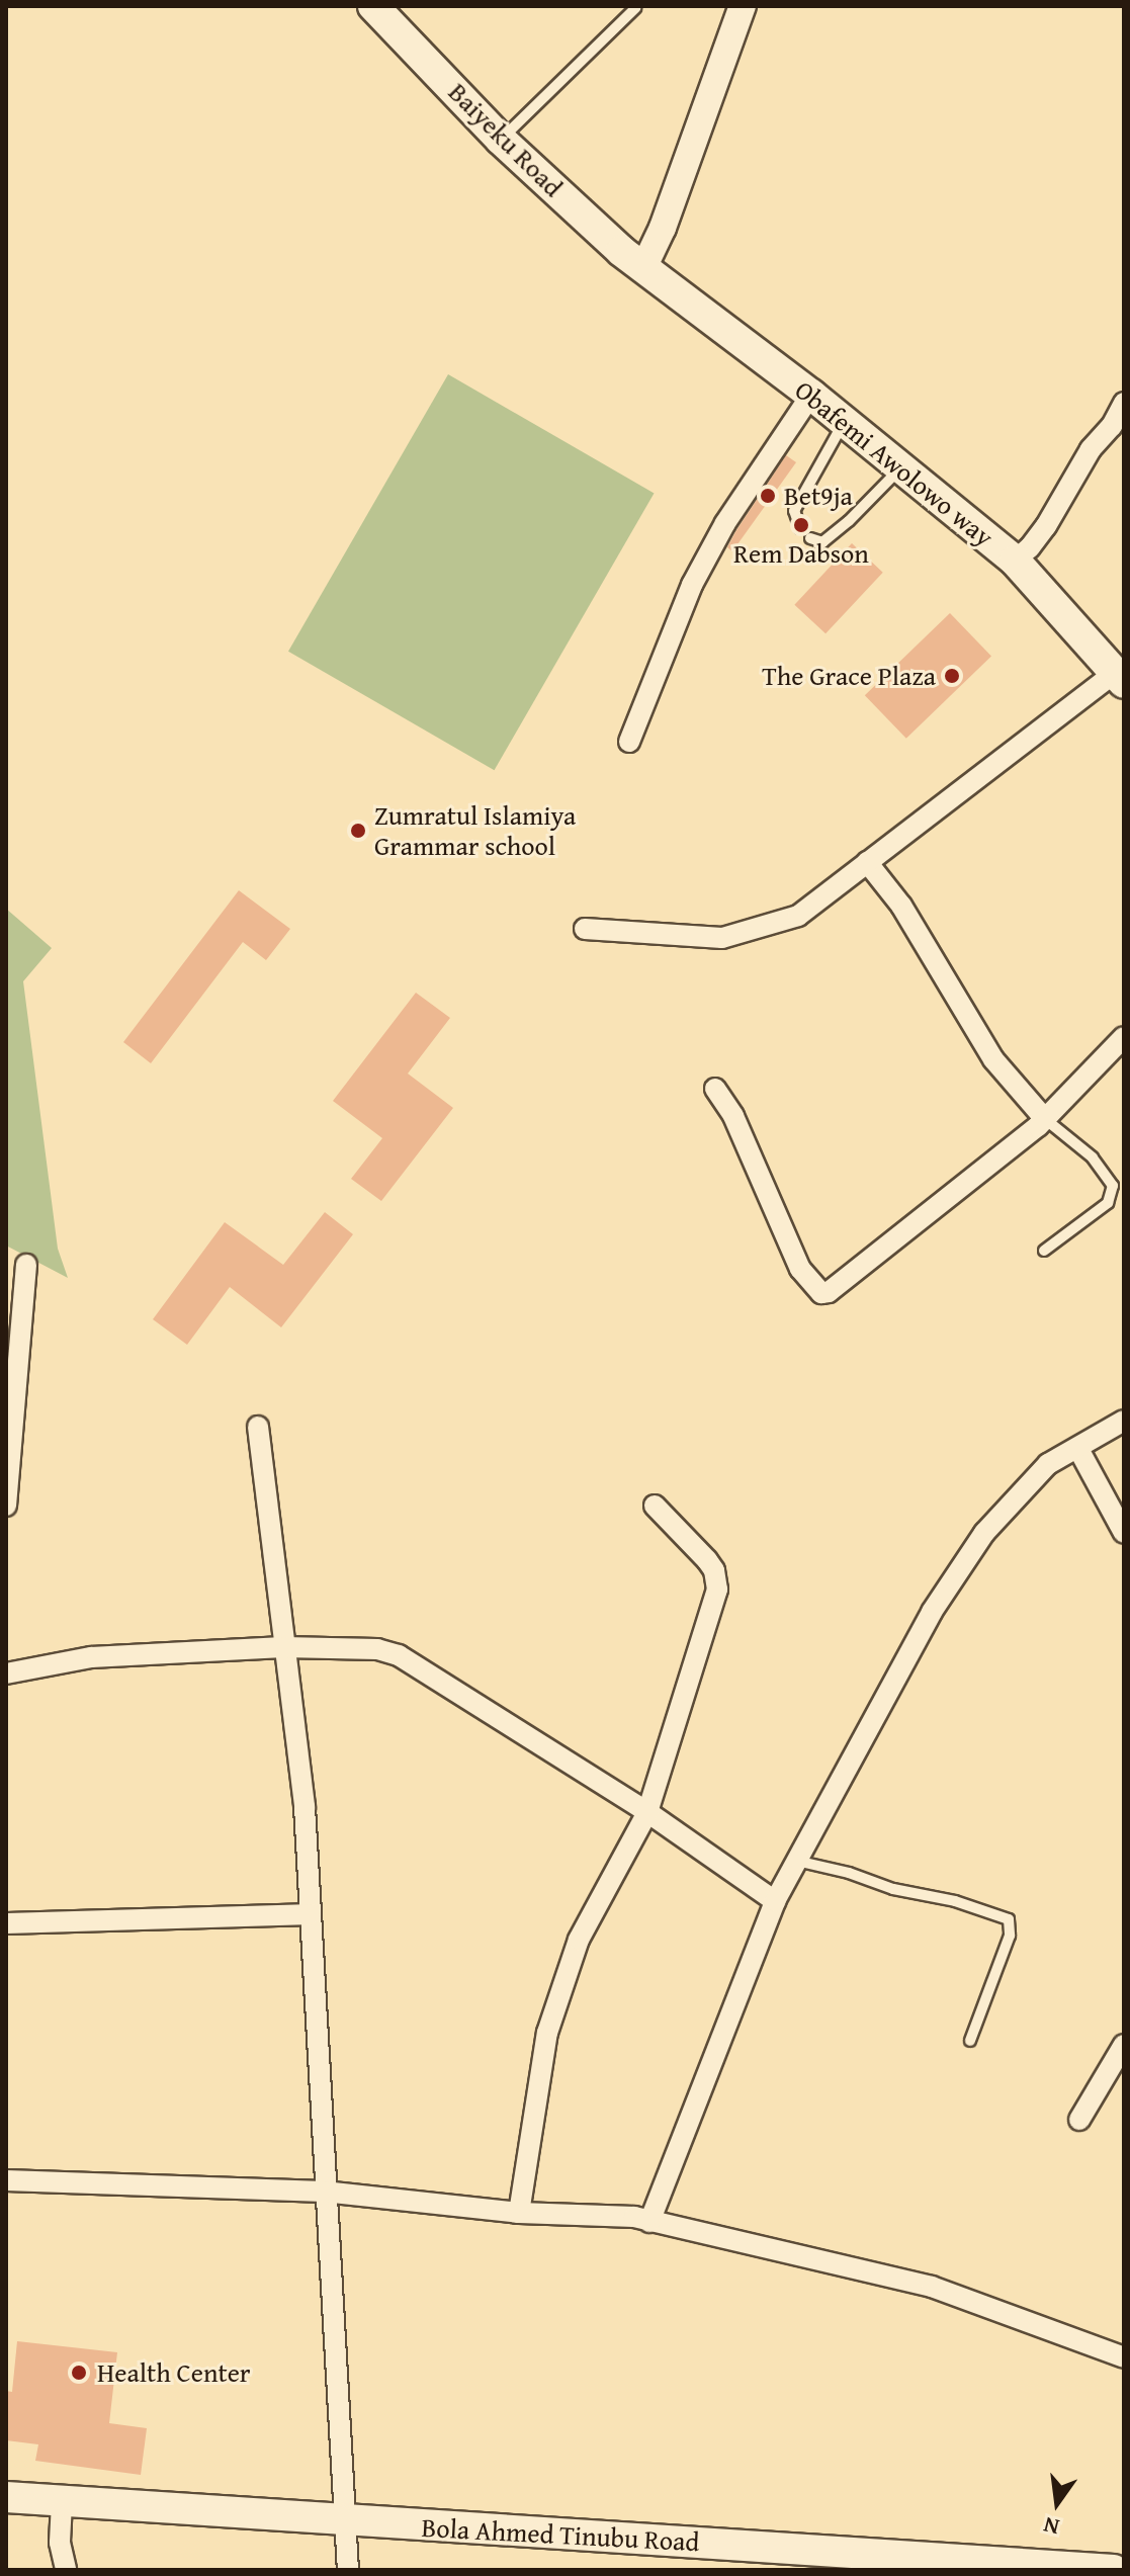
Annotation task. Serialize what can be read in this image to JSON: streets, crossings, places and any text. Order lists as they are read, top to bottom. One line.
{"streets":{"main road":["Baiyeku Road","Obafemi Awolowo way","Bola Ahmed Tinubu Road"]},"crossings":[["Baiyeku Road","Obafemi Awolowo way"]],"places":["Bet9ja","Rem Dabson","The Grace Plaza","Zumratul Islamiya Grammar school","Health Center"],"north":"bottom"}
